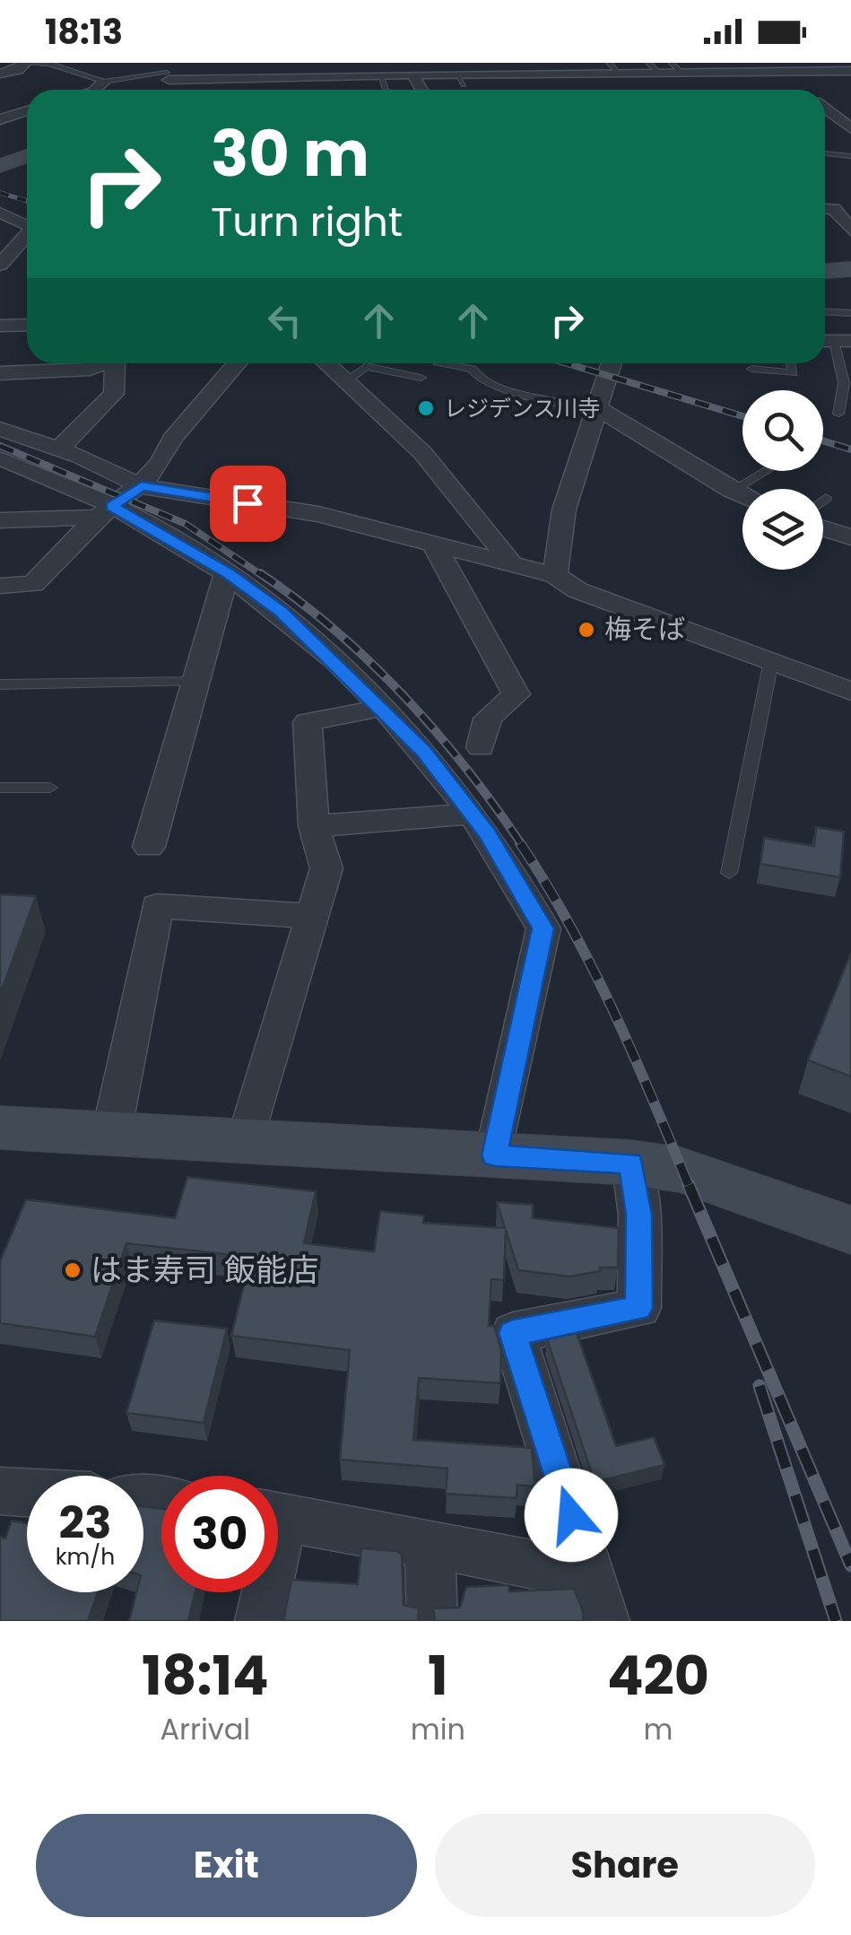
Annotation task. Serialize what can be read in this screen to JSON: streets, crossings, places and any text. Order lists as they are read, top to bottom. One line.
{"places":["レジデンス川寺","梅そば","はま寿司 飯能店"],"page":{"status":"18:13","turn":["30 m","Turn right"],"speed":"23 km/h","limit":"30","eta":["18:14","Arrival","1","min","420","m"],"buttons":["Exit","Share"]}}
